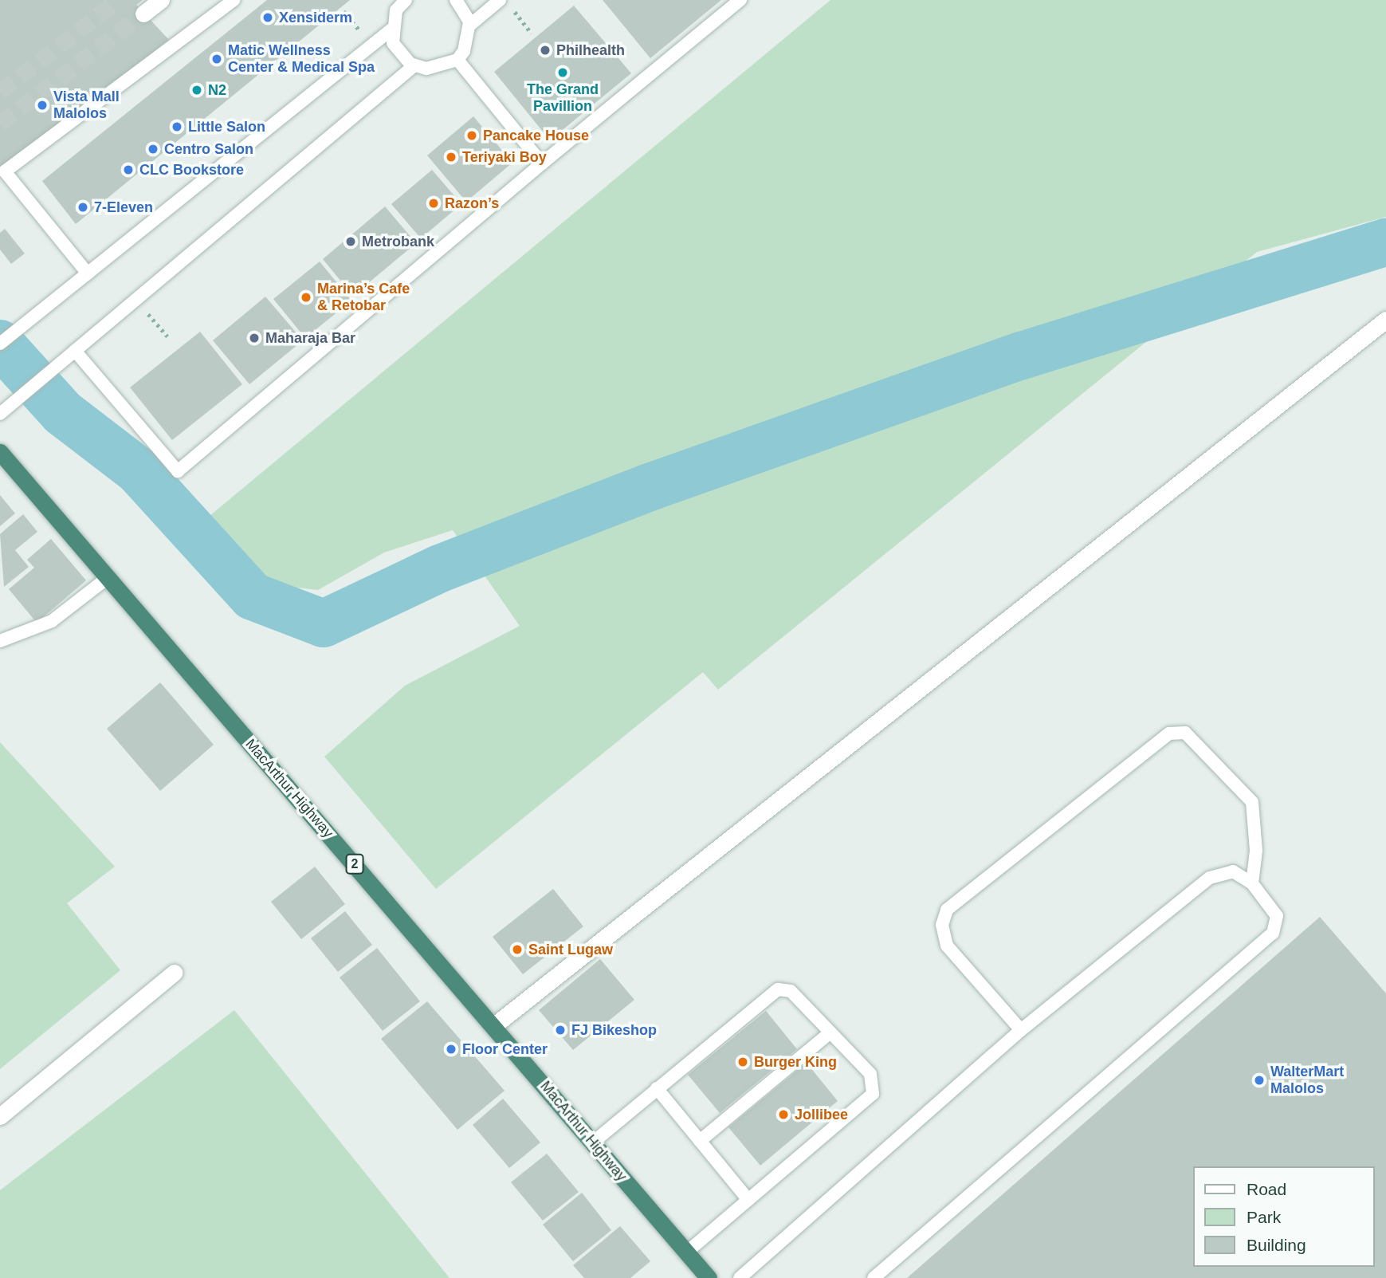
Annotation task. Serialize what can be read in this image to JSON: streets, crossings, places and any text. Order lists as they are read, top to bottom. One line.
{"streets":{"highway":["MacArthur Highway","2"]},"places":["Xensiderm","Philhealth","Matic Wellness Center & Medical Spa","The Grand Pavillion","N2","Vista Mall Malolos","Little Salon","Pancake House","Centro Salon","Teriyaki Boy","CLC Bookstore","Razon’s","7-Eleven","Metrobank","Marina’s Cafe & Retobar","Maharaja Bar","Saint Lugaw","FJ Bikeshop","Floor Center","Burger King","WalterMart Malolos","Jollibee"],"legend":["Road","Park","Building"]}
